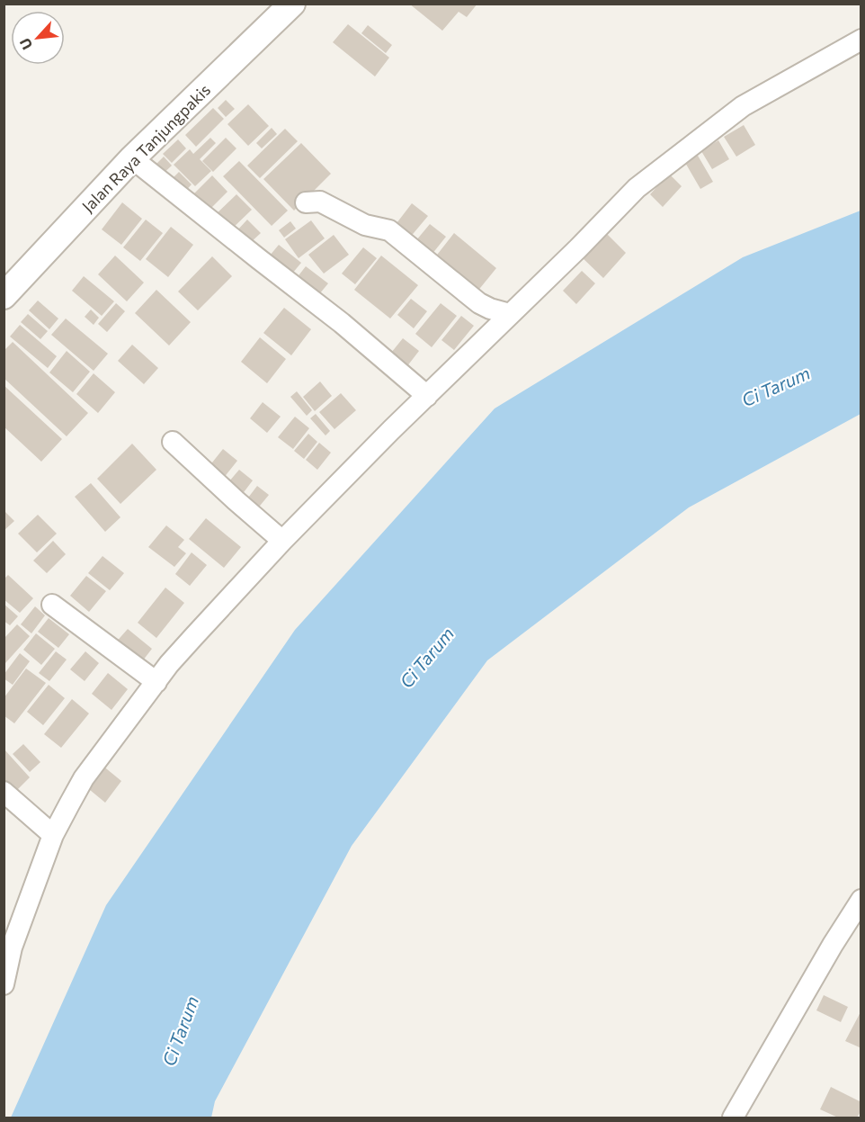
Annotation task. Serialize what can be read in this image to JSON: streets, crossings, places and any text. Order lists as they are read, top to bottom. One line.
{"streets":{"street":["Jalan Raya Tanjungpakis"]},"water":["Ci Tarum"],"north":"bottom left"}
